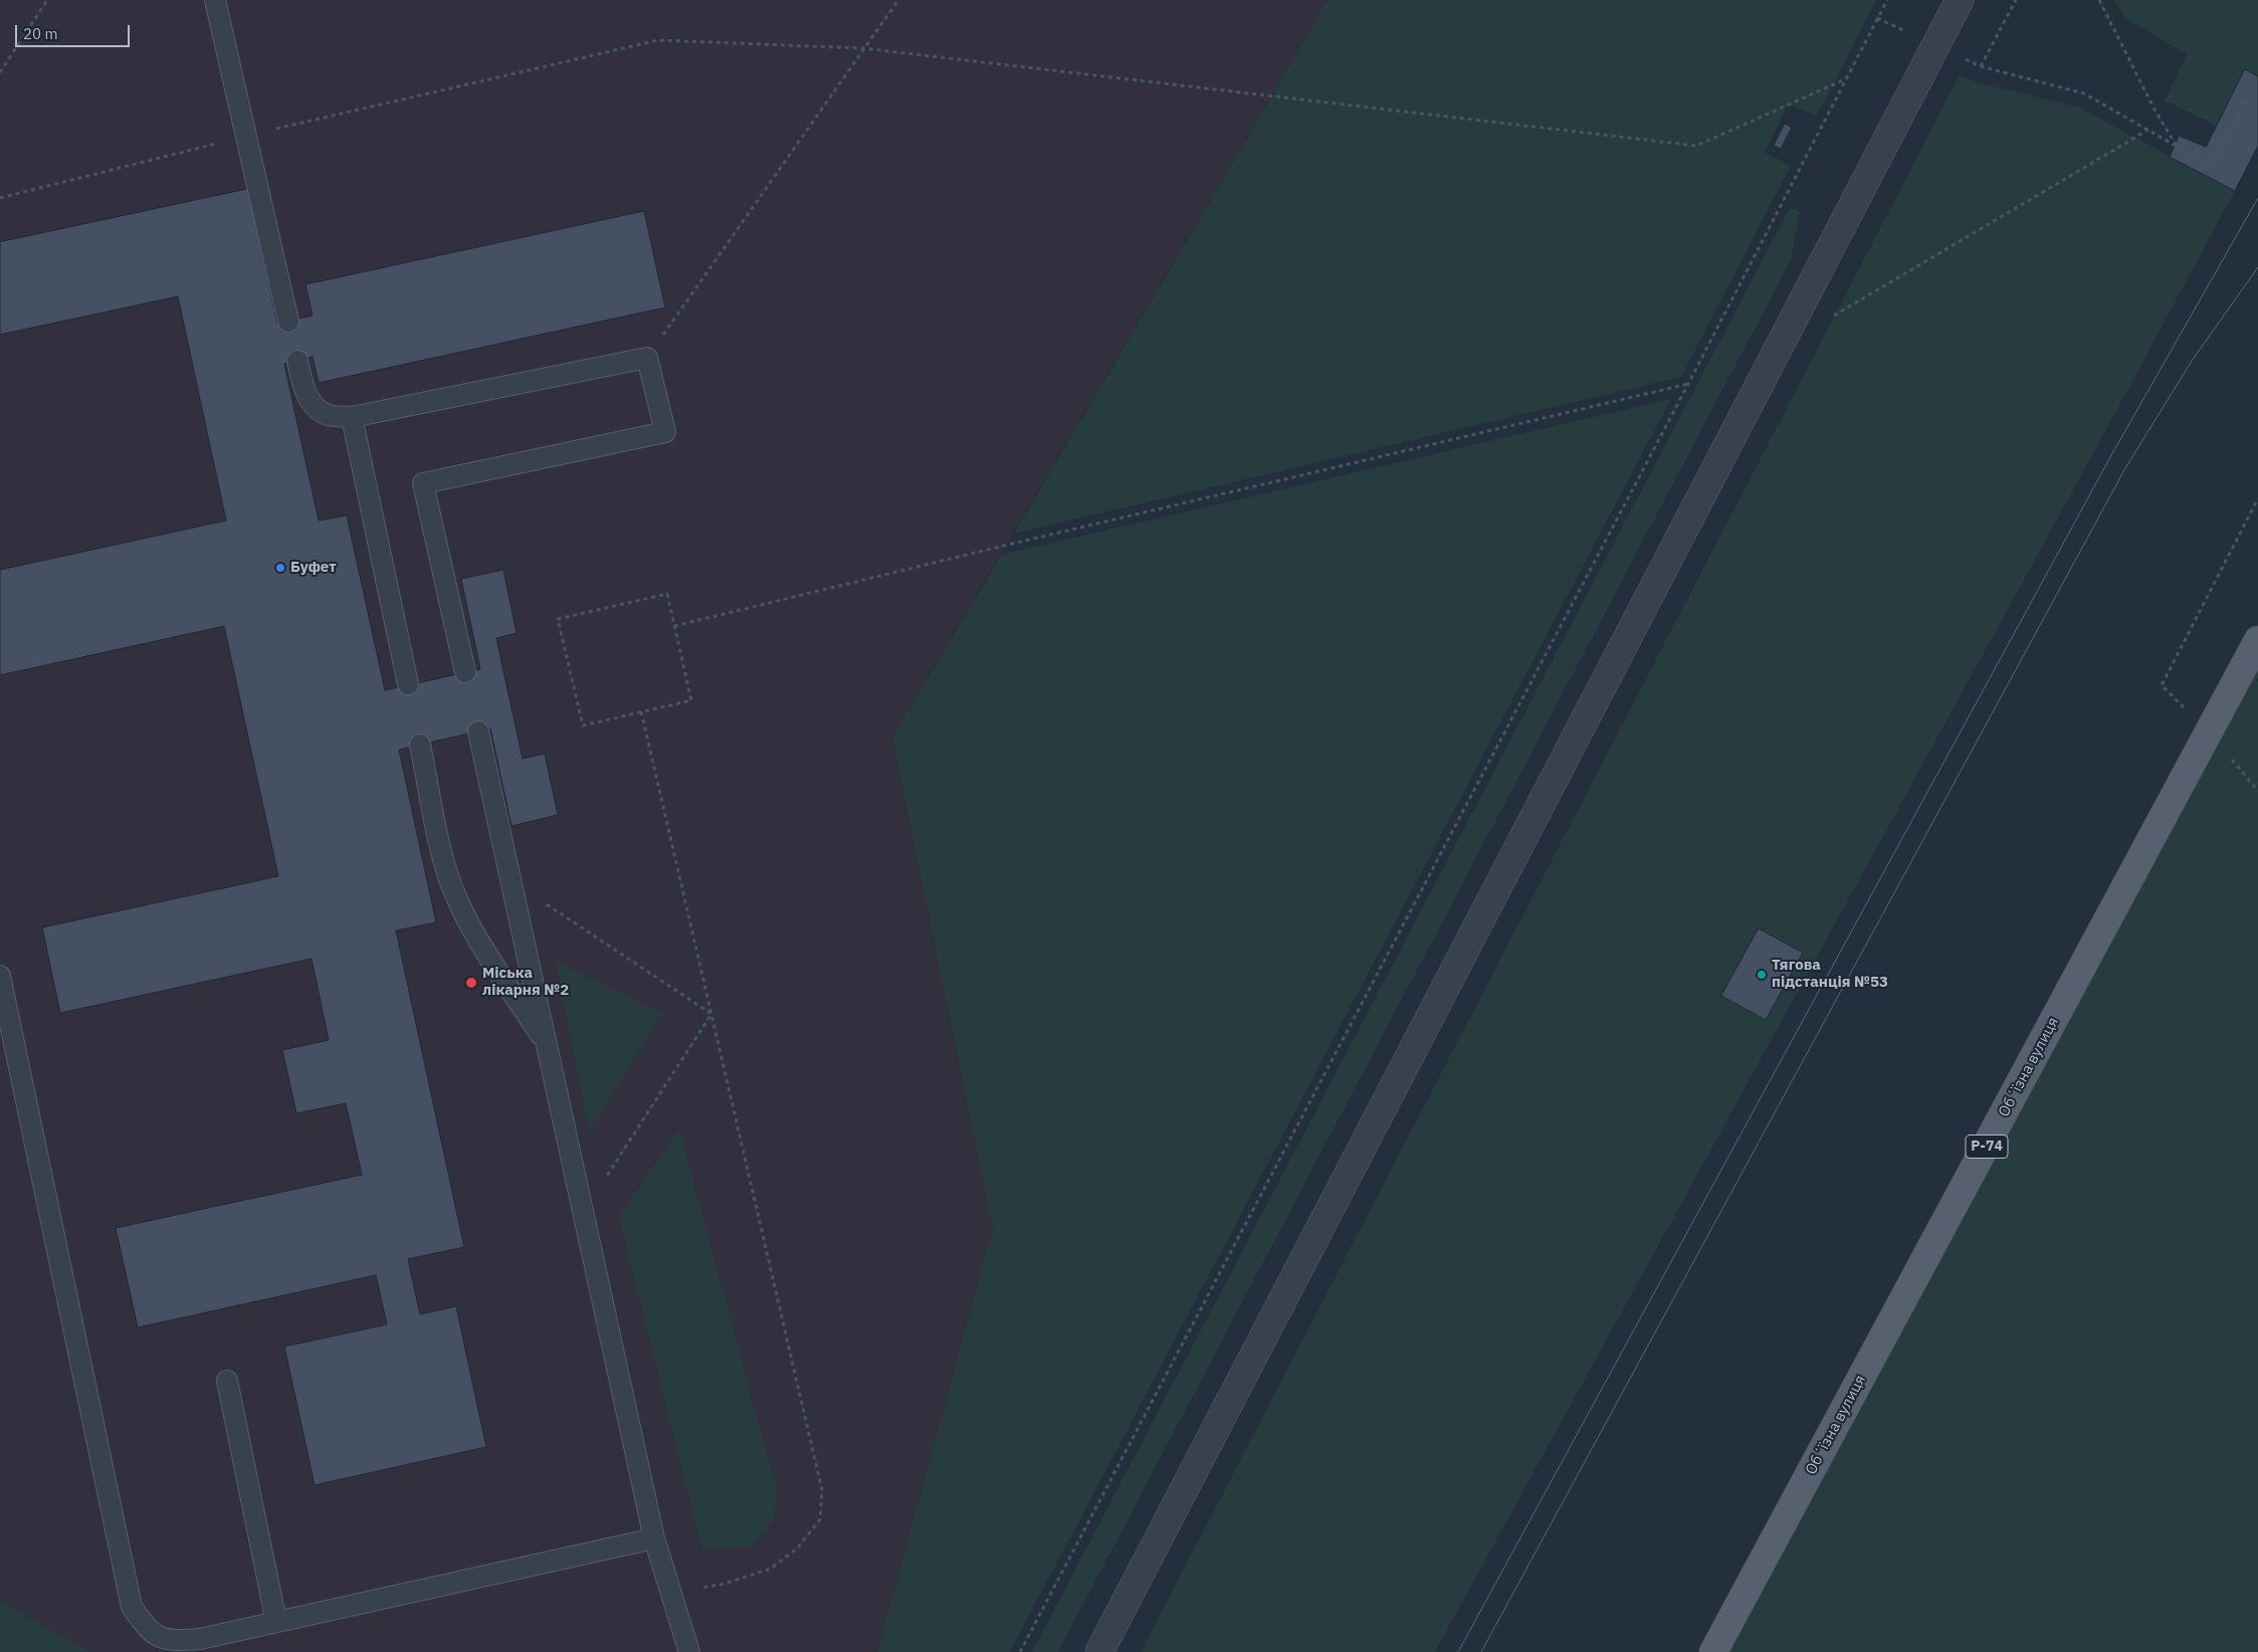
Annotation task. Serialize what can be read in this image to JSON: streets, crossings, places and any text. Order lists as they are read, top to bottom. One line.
{"streets":{"main road":["Обʼїзна вулиця","Р-74"]},"places":["Буфет","Тягова підстанція №53","Міська лікарня №2"],"scale_bar":"20 m"}
